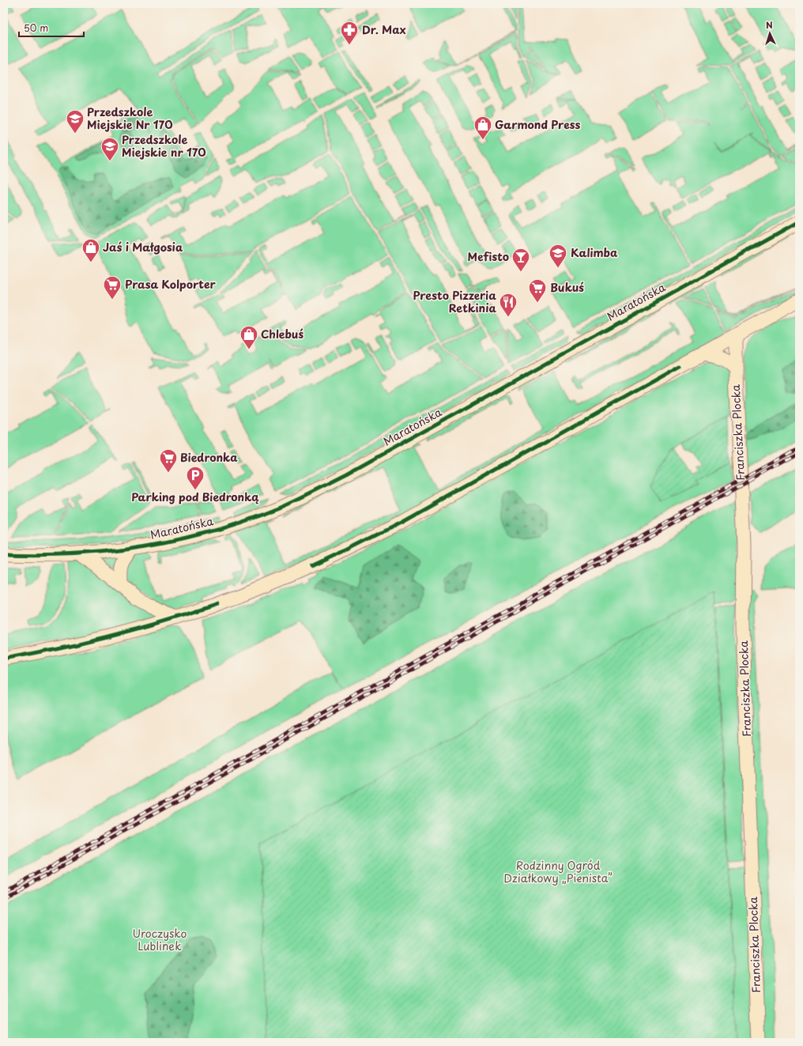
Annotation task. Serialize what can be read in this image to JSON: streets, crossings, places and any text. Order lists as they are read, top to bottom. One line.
{"streets":{"street":["Maratońska","Franciszka Plocka"]},"parks":["Rodzinny Ogród Działkowy „Pienista”","Uroczysko Lublinek"],"places":{"pharmacy":["Dr. Max"],"school or university":["Przedszkole Miejskie Nr 170","Przedszkole Miejskie nr 170","Kalimba"],"shop":["Garmond Press","Jaś i Małgosia","Chlebuś"],"bar":["Mefisto"],"supermarket":["Prasa Kolporter","Bukuś","Biedronka"],"restaurant":["Presto Pizzeria Retkinia"],"parking":["Parking pod Biedronką"]},"scale_bar":"50 m","north":"top"}
